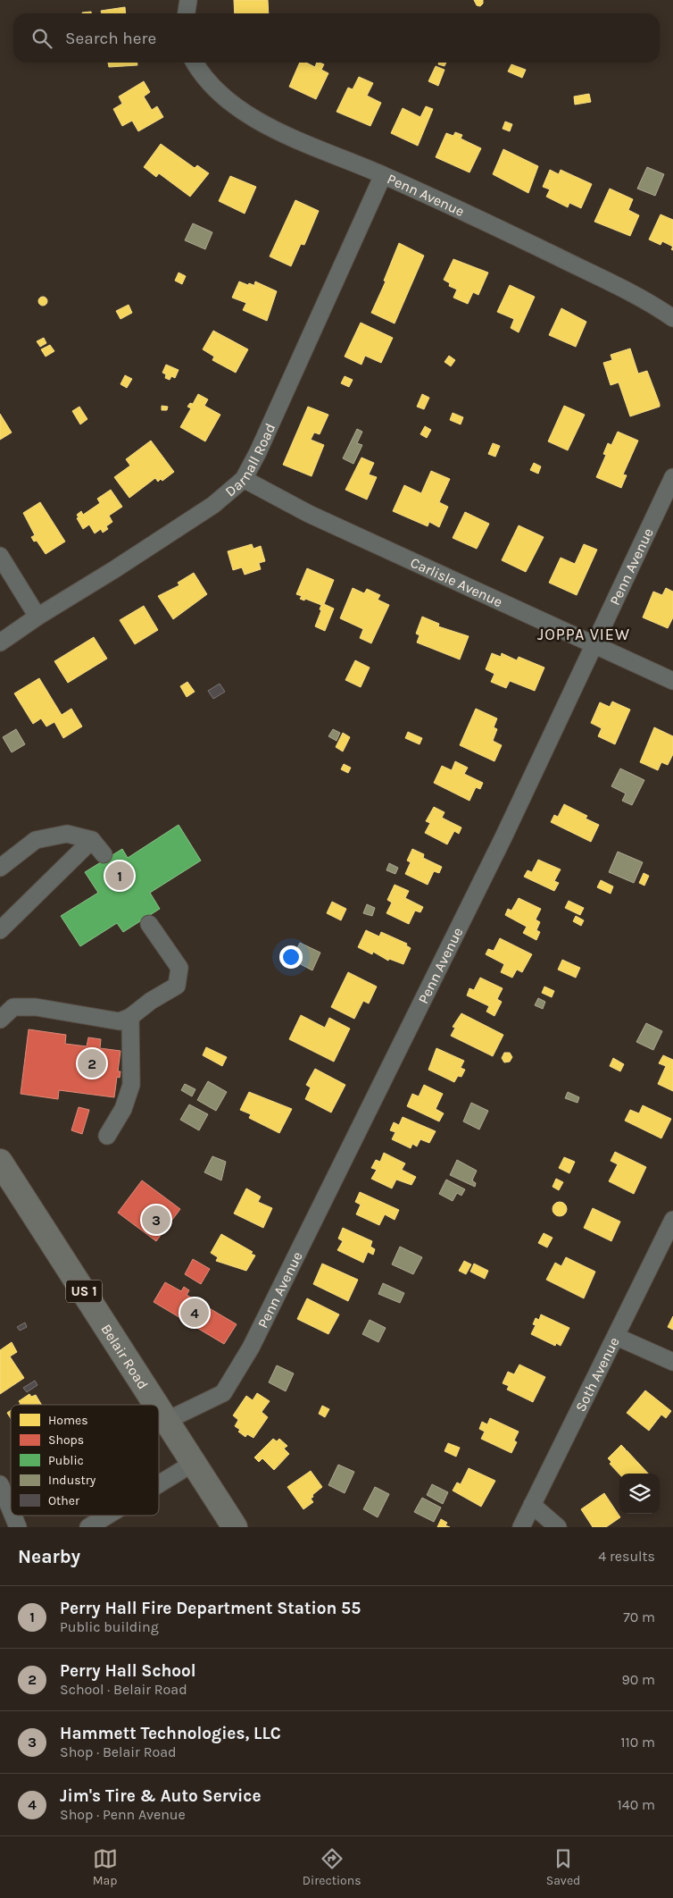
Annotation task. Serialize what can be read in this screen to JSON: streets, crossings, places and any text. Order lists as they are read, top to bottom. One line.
{"streets":{"highway":["US 1","Belair Road"],"street":["Penn Avenue","Darnall Road","Carlisle Avenue","Soth Avenue"]},"crossings":[["Penn Avenue","Darnall Road"],["Penn Avenue","Carlisle Avenue"],["Penn Avenue","Belair Road"],["Darnall Road","Carlisle Avenue"]],"districts":["JOPPA VIEW"],"legend":["Homes","Shops","Public","Industry","Other"],"page":{"search":"Search here","pins":["1","2","3","4"],"heading":["Nearby","4 results"],"list":[{"mark":"1","name":"Perry Hall Fire Department Station 55","note":"Public building","value":"70 m"},{"mark":"2","name":"Perry Hall School","note":"School · Belair Road","value":"90 m"},{"mark":"3","name":"Hammett Technologies, LLC","note":"Shop · Belair Road","value":"110 m"},{"mark":"4","name":"Jim's Tire & Auto Service","note":"Shop · Penn Avenue","value":"140 m"}],"nav":["Map","Directions","Saved"]}}
